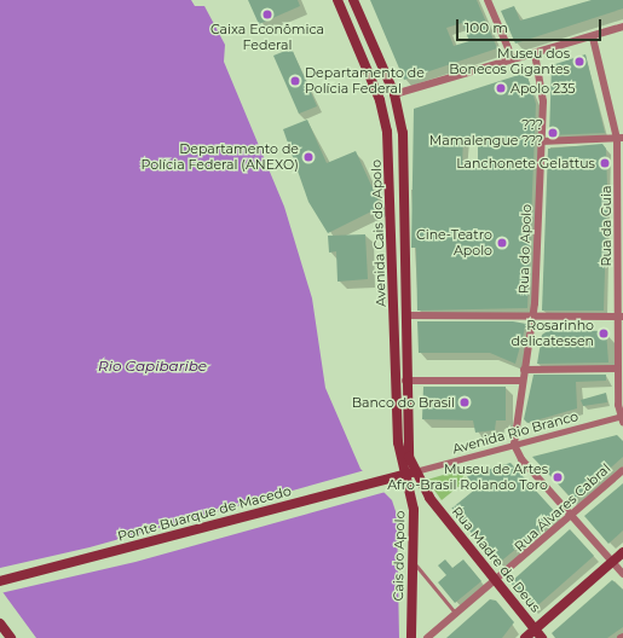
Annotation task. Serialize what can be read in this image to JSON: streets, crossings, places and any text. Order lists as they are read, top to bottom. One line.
{"streets":{"main road":["Avenida Cais do Apolo","Ponte Buarque de Macedo","Cais do Apolo","Rua Madre de Deus"],"street":["Rua da Guia","Rua do Apolo","Avenida Rio Branco","Rua Álvares Cabral"]},"crossings":[["Rua da Guia","Avenida Rio Branco"],["Avenida Cais do Apolo","Avenida Rio Branco"],["Avenida Cais do Apolo","Ponte Buarque de Macedo"],["Avenida Cais do Apolo","Cais do Apolo"],["Avenida Cais do Apolo","Rua Madre de Deus"],["Rua do Apolo","Avenida Rio Branco"],["Avenida Rio Branco","Ponte Buarque de Macedo"],["Avenida Rio Branco","Cais do Apolo"],["Avenida Rio Branco","Rua Madre de Deus"],["Rua Álvares Cabral","Rua Madre de Deus"],["Ponte Buarque de Macedo","Cais do Apolo"],["Ponte Buarque de Macedo","Rua Madre de Deus"],["Cais do Apolo","Rua Madre de Deus"]],"water":["Rio Capibaribe"],"places":["Caixa Econômica Federal","Museu dos Bonecos Gigantes","Departamento de Polícia Federal","Apolo 235","??? Mamalengue ???","Departamento de Polícia Federal (ANEXO)","Lanchonete Gelattus","Cine-Teatro Apolo","Rosarinho delicatessen","Banco do Brasil","Museu de Artes Afro-Brasil Rolando Toro"],"scale_bar":"100 m"}
